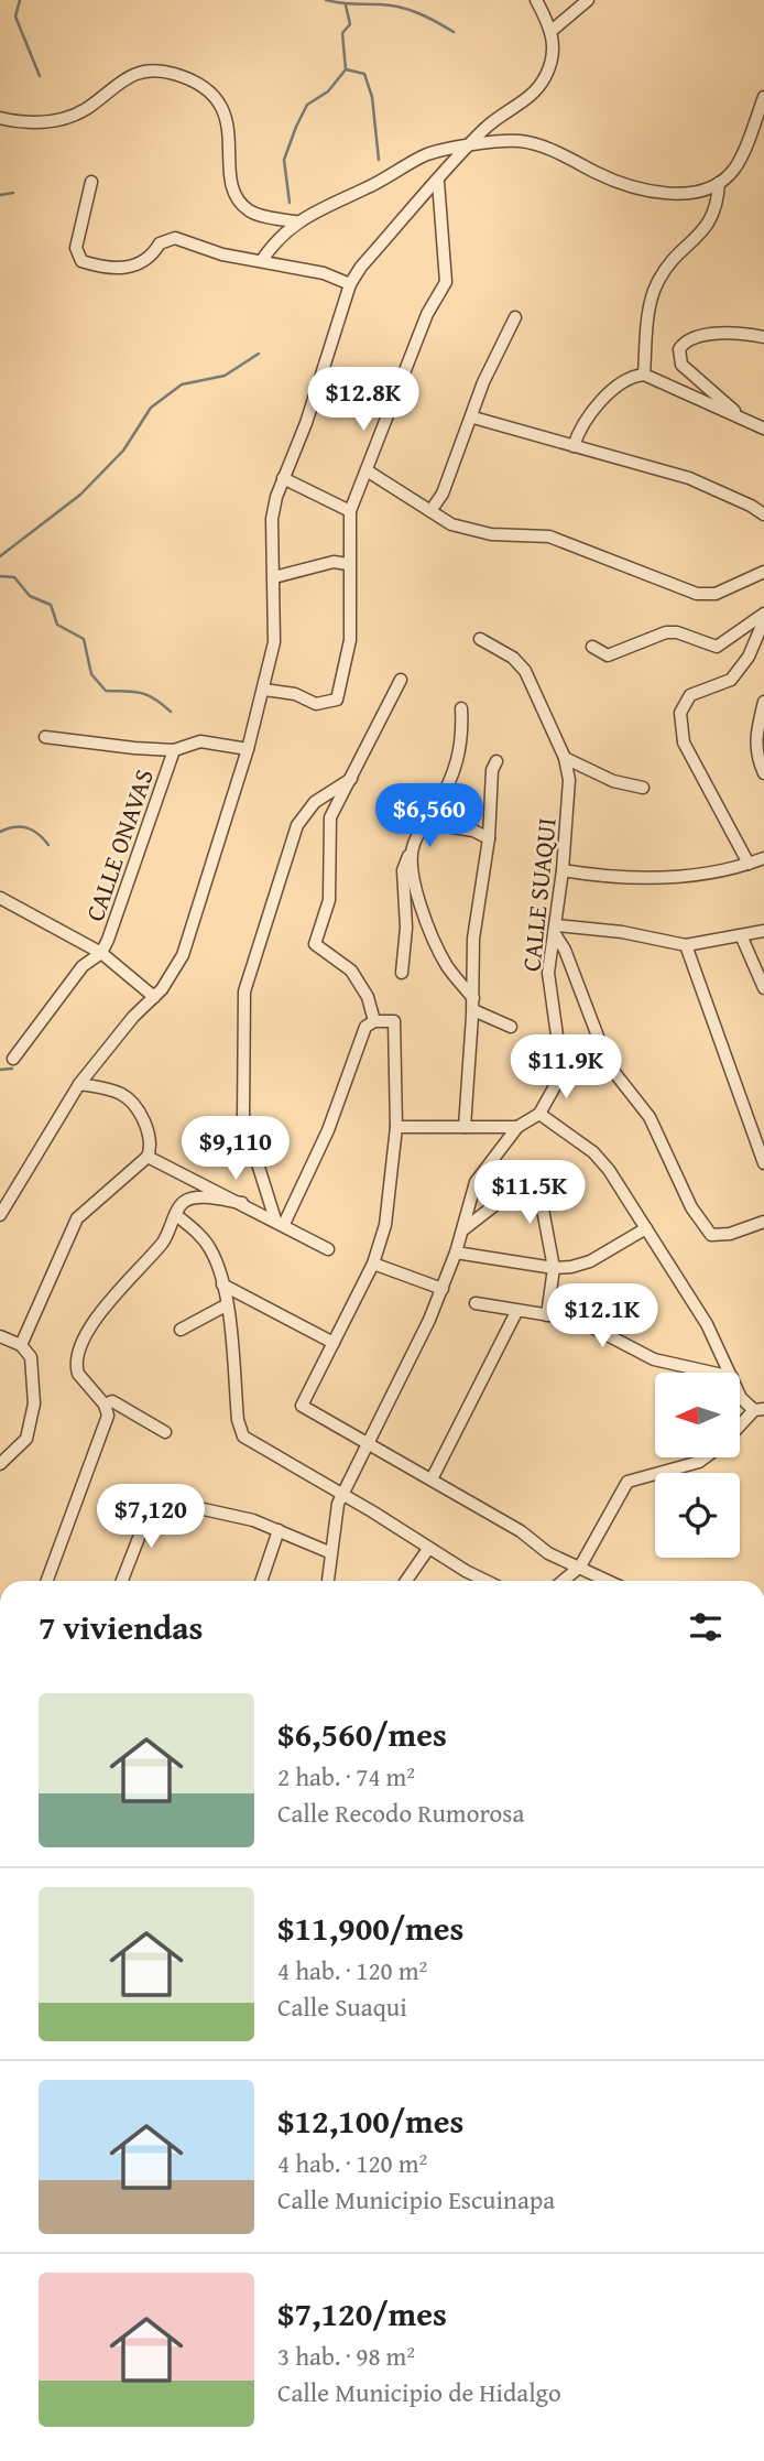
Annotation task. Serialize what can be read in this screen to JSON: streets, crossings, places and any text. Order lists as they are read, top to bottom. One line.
{"streets":{"street":["CALLE ONAVAS","CALLE SUAQUI"]},"north":"left","page":{"price":["$12.8K","$6,560","$11.9K","$9,110","$11.5K","$12.1K","$7,120"],"heading":"7 viviendas","list":[{"name":"$6,560/mes","note":"2 hab. · 74 m² · Calle Recodo Rumorosa"},{"name":"$11,900/mes","note":"4 hab. · 120 m² · Calle Suaqui"},{"name":"$12,100/mes","note":"4 hab. · 120 m² · Calle Municipio Escuinapa"},{"name":"$7,120/mes","note":"3 hab. · 98 m² · Calle Municipio de Hidalgo"}]}}
